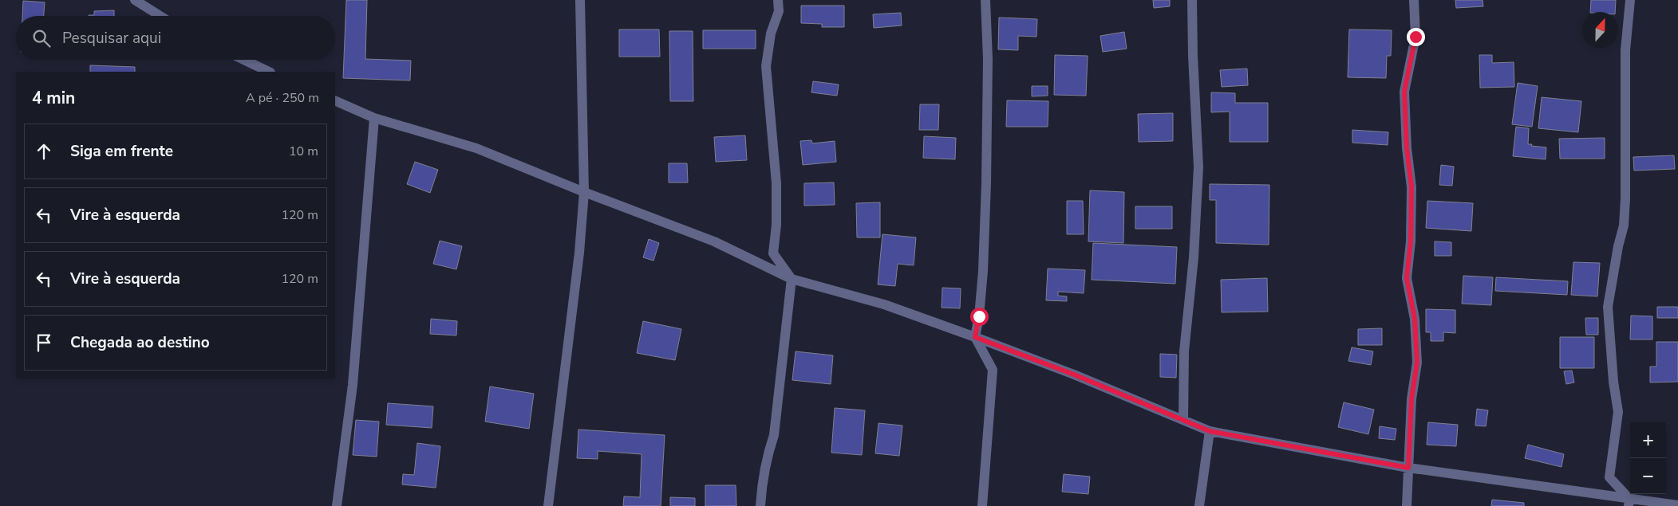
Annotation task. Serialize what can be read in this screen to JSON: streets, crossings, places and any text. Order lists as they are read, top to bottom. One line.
{"north":"top","page":{"search":"Pesquisar aqui","heading":["4 min","A pé · 250 m"],"list":[["Siga em frente","10 m"],["Vire à esquerda","120 m"],["Vire à esquerda","120 m"],"Chegada ao destino"],"map_buttons":["+","−"]}}
